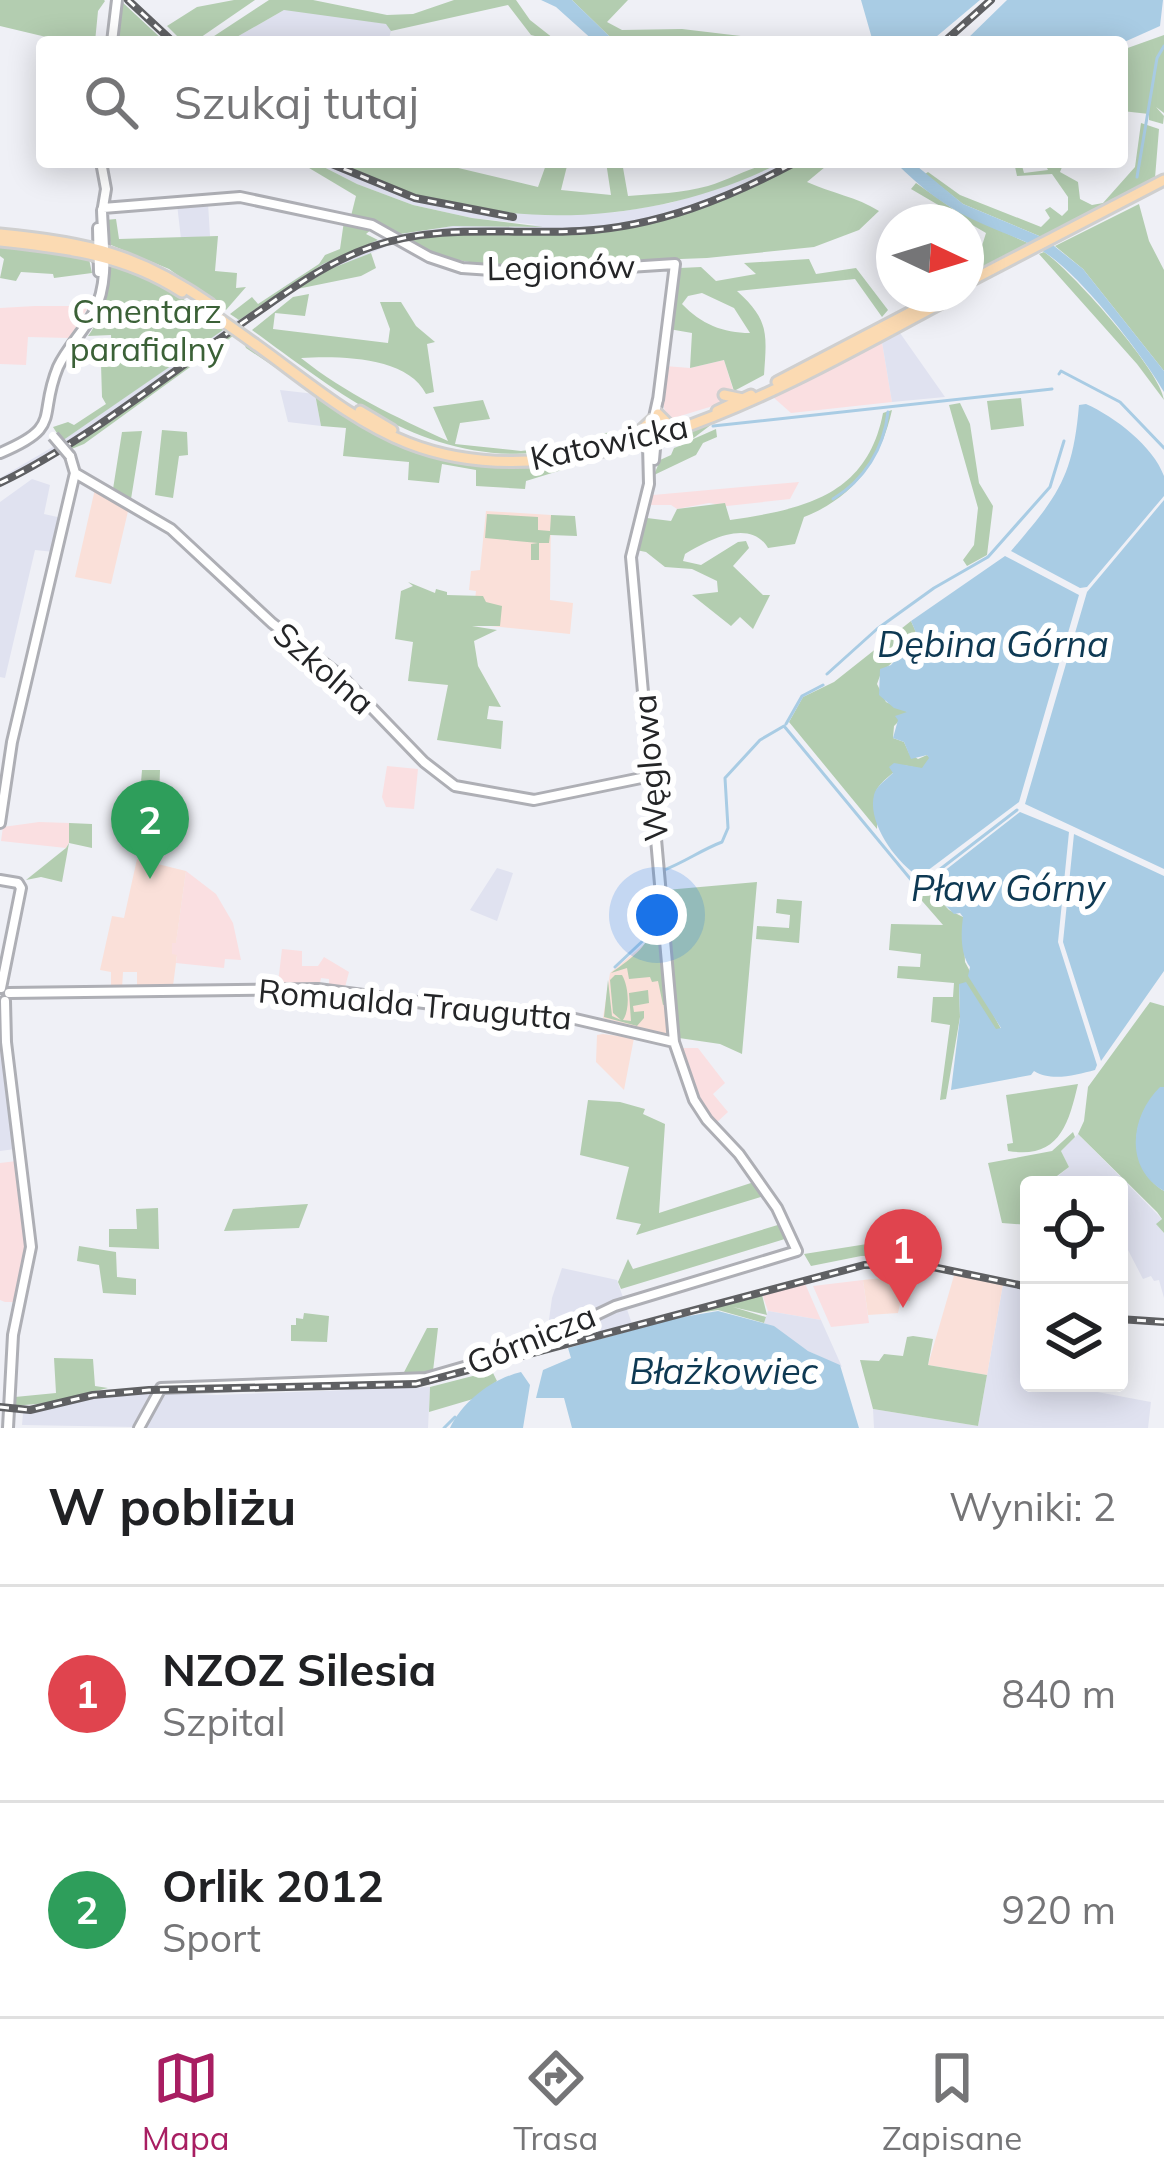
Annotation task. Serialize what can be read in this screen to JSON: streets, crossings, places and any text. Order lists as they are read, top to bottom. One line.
{"streets":{"main road":["Katowicka"],"street":["Legionów","Szkolna","Węglowa","Romualda Traugutta","Górnicza"]},"crossings":[["Legionów","Węglowa"],["Katowicka","Węglowa"],["Szkolna","Węglowa"],["Węglowa","Romualda Traugutta"],["Węglowa","Górnicza"]],"water":["Dębina Górna","Pław Górny","Błażkowiec"],"parks":["Cmentarz parafialny"],"north":"right","page":{"search":"Szukaj tutaj","pins":["2","1"],"heading":["W pobliżu","Wyniki: 2"],"list":[{"mark":"1","name":"NZOZ Silesia","note":"Szpital","value":"840 m"},{"mark":"2","name":"Orlik 2012","note":"Sport","value":"920 m"}],"nav":["Mapa","Trasa","Zapisane"]}}
